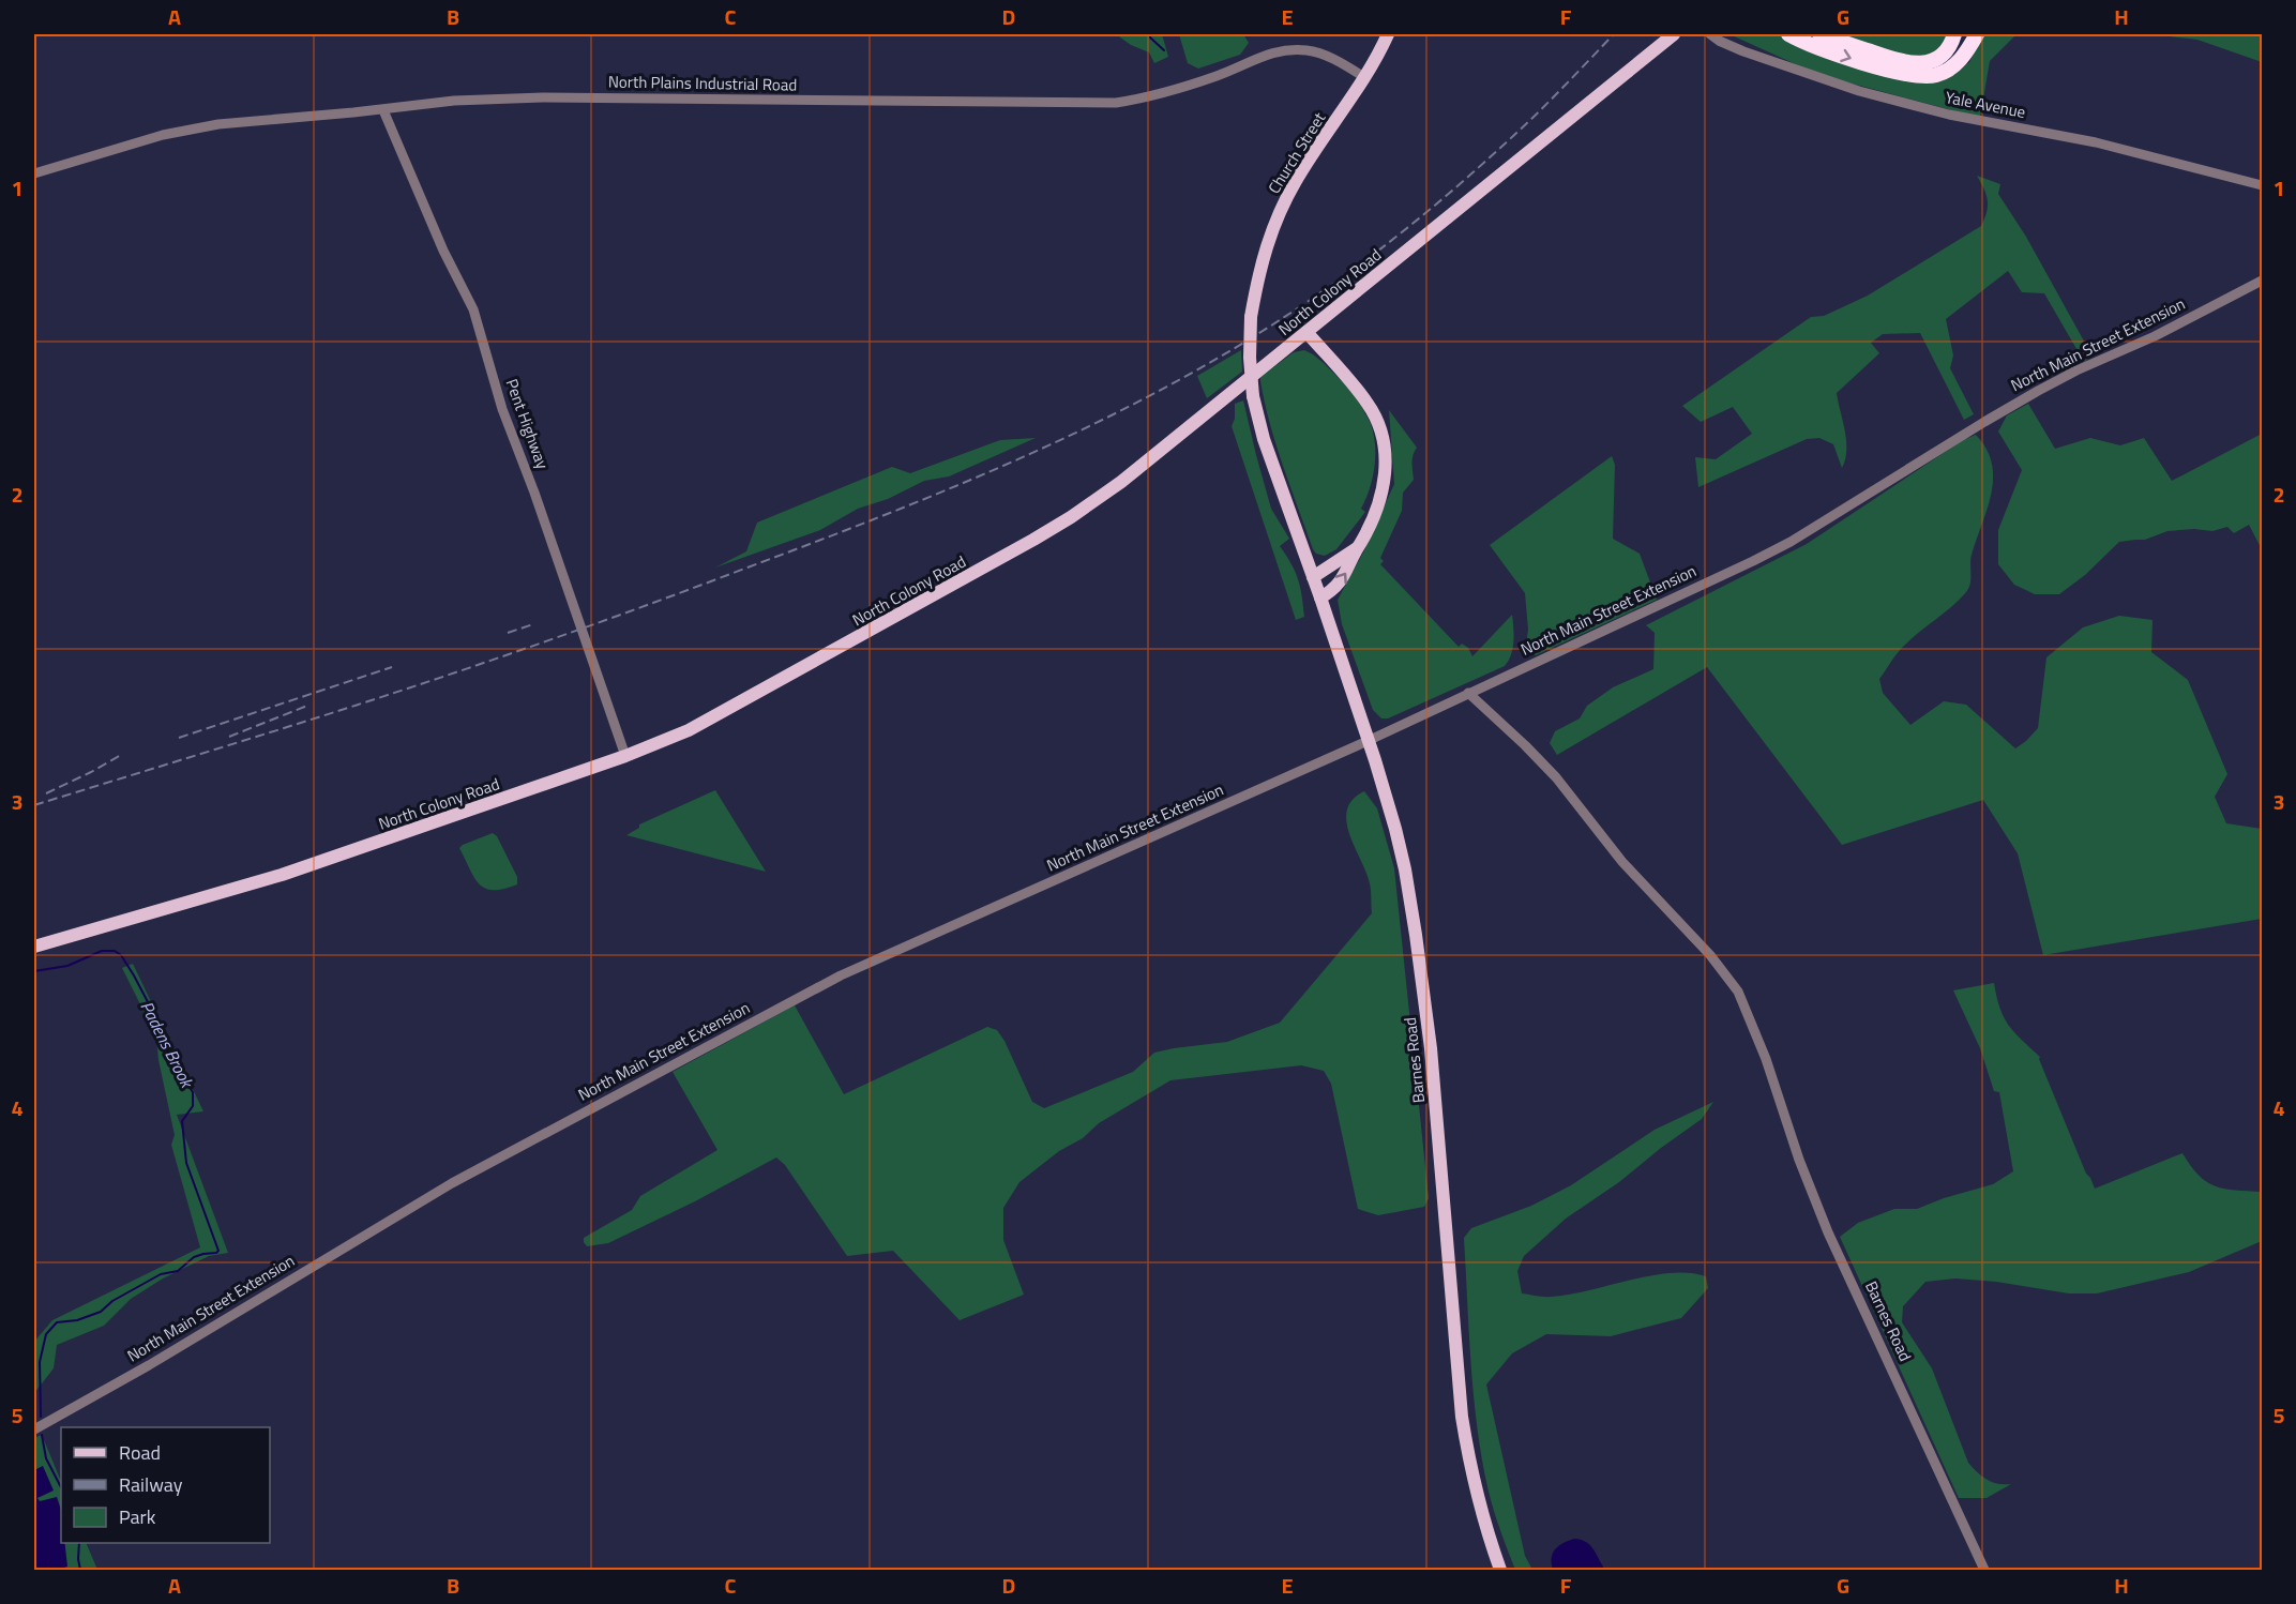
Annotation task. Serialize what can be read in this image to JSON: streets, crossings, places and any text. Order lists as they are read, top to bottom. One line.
{"streets":{"main road":["Church Street","North Colony Road","Barnes Road"],"street":["North Plains Industrial Road","Yale Avenue","North Main Street Extension","Pent Highway"]},"crossings":[["North Plains Industrial Road","Church Street"],["North Plains Industrial Road","Pent Highway"],["Church Street","Barnes Road"],["North Colony Road","Pent Highway"],["North Main Street Extension","Barnes Road"]],"water":["Padens Brook"],"legend":["Road","Railway","Park"],"grid":{"columns":["A","B","C","D","E","F","G","H"],"rows":["1","2","3","4","5"]}}
